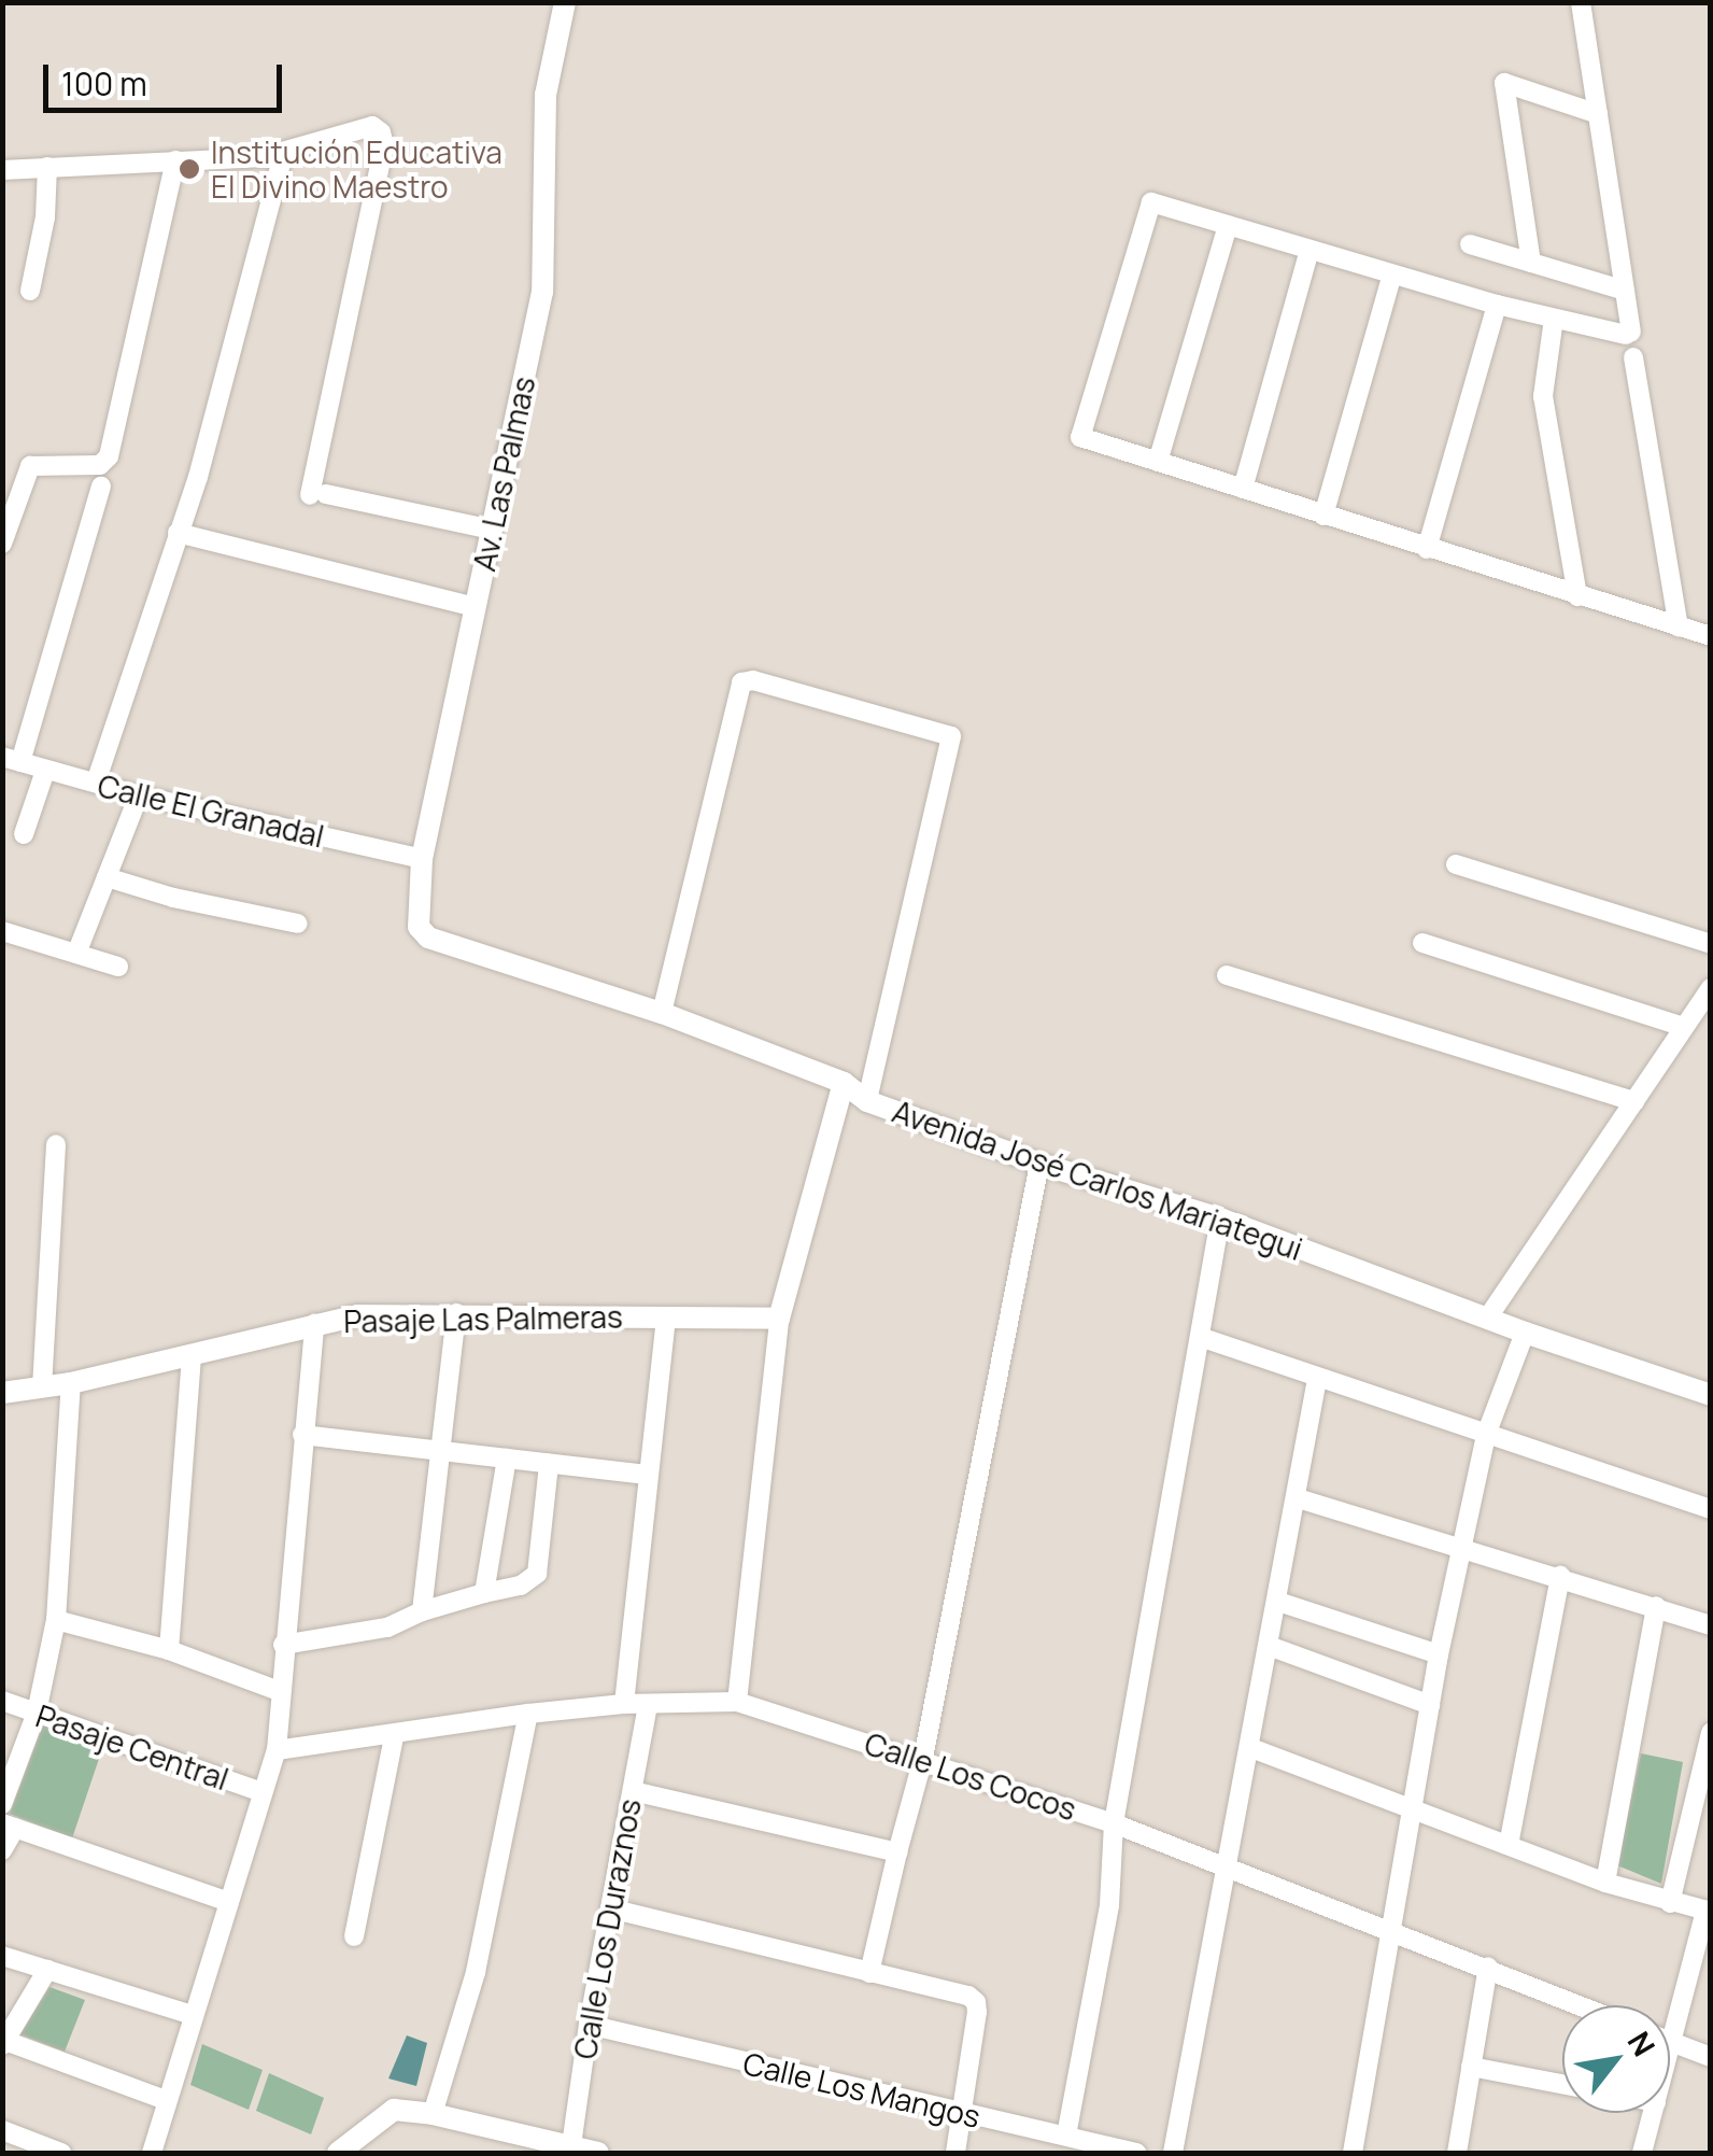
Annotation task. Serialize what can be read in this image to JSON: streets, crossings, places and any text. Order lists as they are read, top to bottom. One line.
{"streets":{"street":["Av. Las Palmas","Calle El Granadal","Avenida José Carlos Mariategui","Pasaje Las Palmeras","Pasaje Central","Calle Los Cocos","Calle Los Duraznos","Calle Los Mangos"]},"crossings":[["Av. Las Palmas","Calle El Granadal"],["Av. Las Palmas","Avenida José Carlos Mariategui"],["Calle Los Cocos","Calle Los Duraznos"],["Calle Los Duraznos","Calle Los Mangos"]],"places":["Institución Educativa El Divino Maestro"],"scale_bar":"100 m","north":"top right"}
